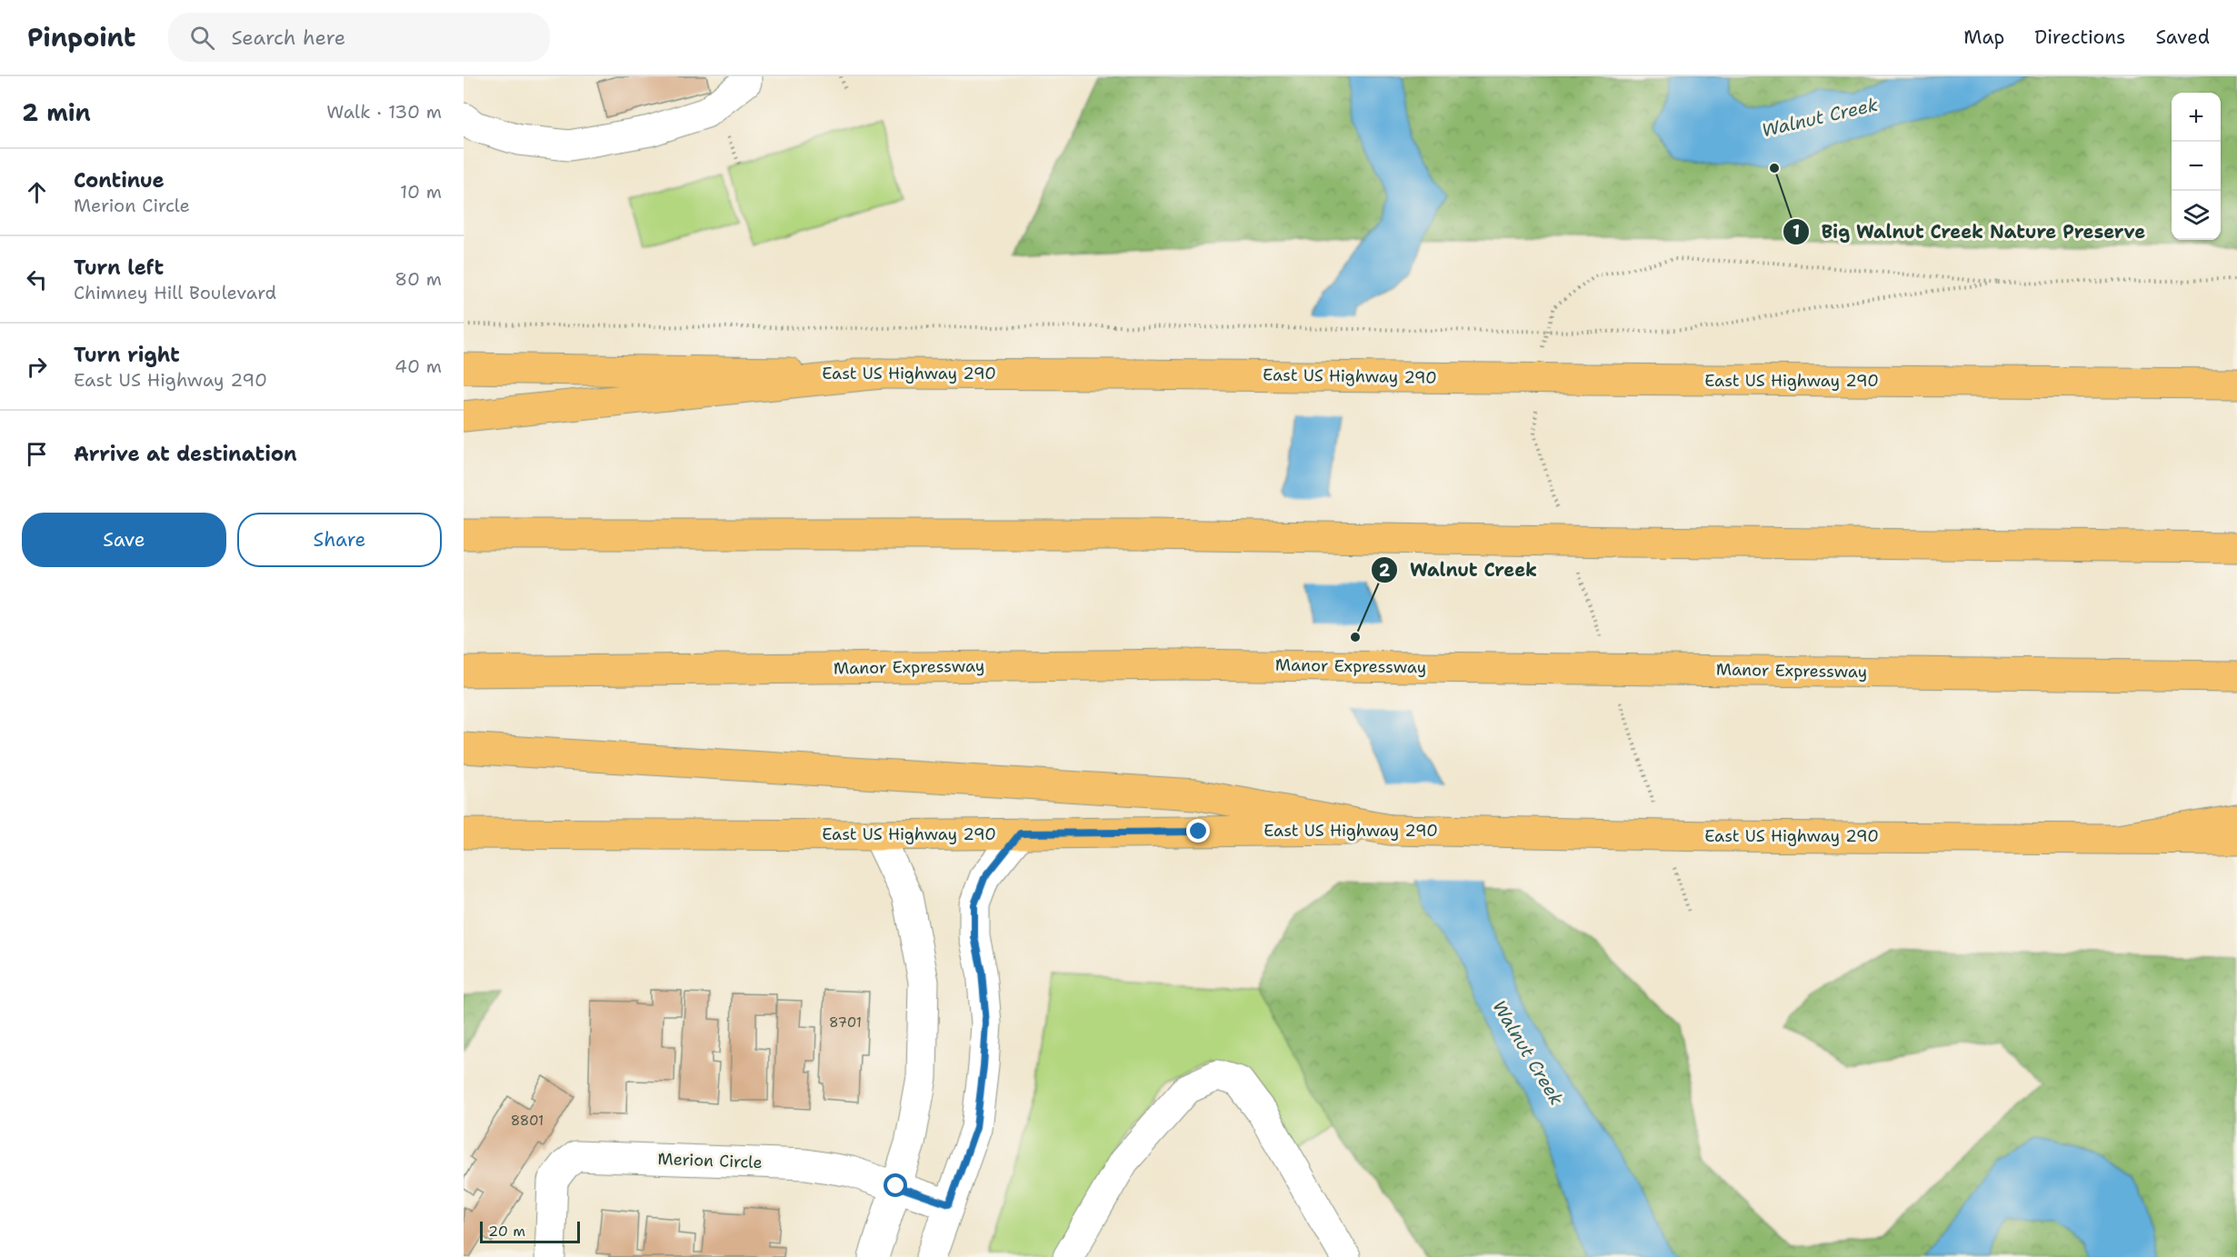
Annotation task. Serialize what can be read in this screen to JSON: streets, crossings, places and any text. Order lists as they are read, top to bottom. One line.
{"streets":{"main road":["East US Highway 290","Manor Expressway"],"street":["Merion Circle"]},"water":["Walnut Creek"],"places":["Big Walnut Creek Nature Preserve","Walnut Creek"],"house_numbers":["8701","8801"],"scale_bar":"20 m","page":{"header":"Pinpoint","search":"Search here","nav":["Map","Directions","Saved"],"heading":["2 min","Walk · 130 m"],"map_buttons":["+","−"],"list":[["Continue","Merion Circle","10 m"],["Turn left","Chimney Hill Boulevard","80 m"],["Turn right","East US Highway 290","40 m"],"Arrive at destination"],"buttons":["Save","Share"],"scale":"20 m"}}
